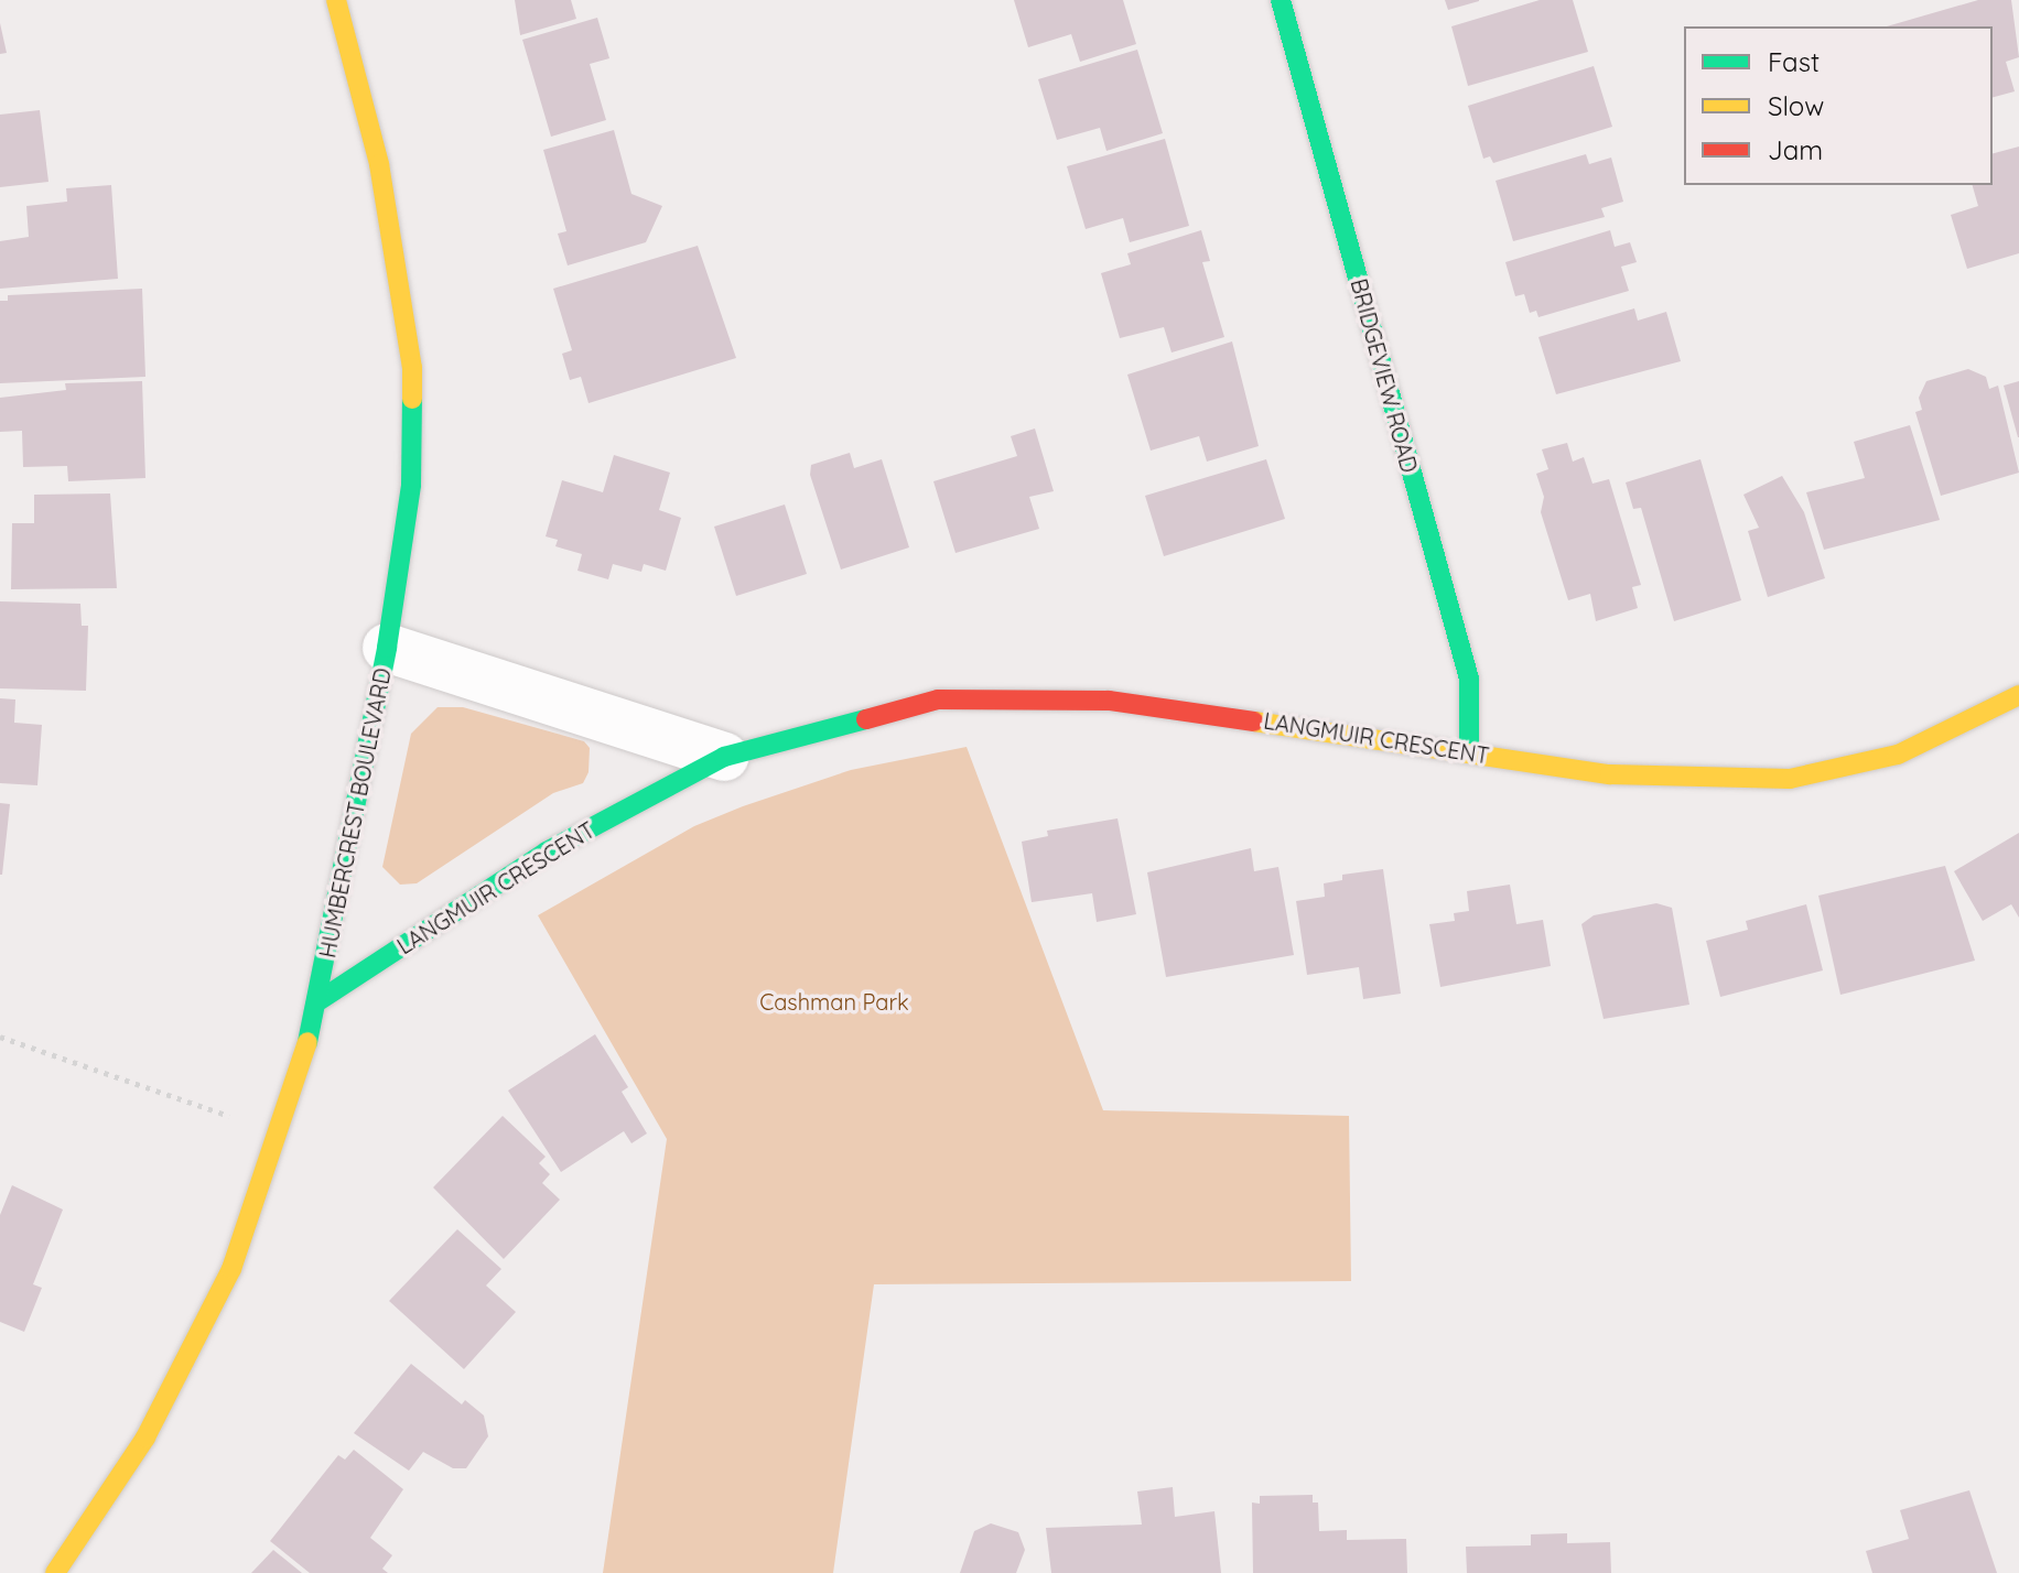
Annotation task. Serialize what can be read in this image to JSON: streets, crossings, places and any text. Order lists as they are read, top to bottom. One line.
{"streets":{"street":["BRIDGEVIEW ROAD","LANGMUIR CRESCENT","HUMBERCREST BOULEVARD"]},"crossings":[["BRIDGEVIEW ROAD","LANGMUIR CRESCENT"],["LANGMUIR CRESCENT","HUMBERCREST BOULEVARD"]],"parks":["Cashman Park"],"legend":["Fast","Slow","Jam"]}
